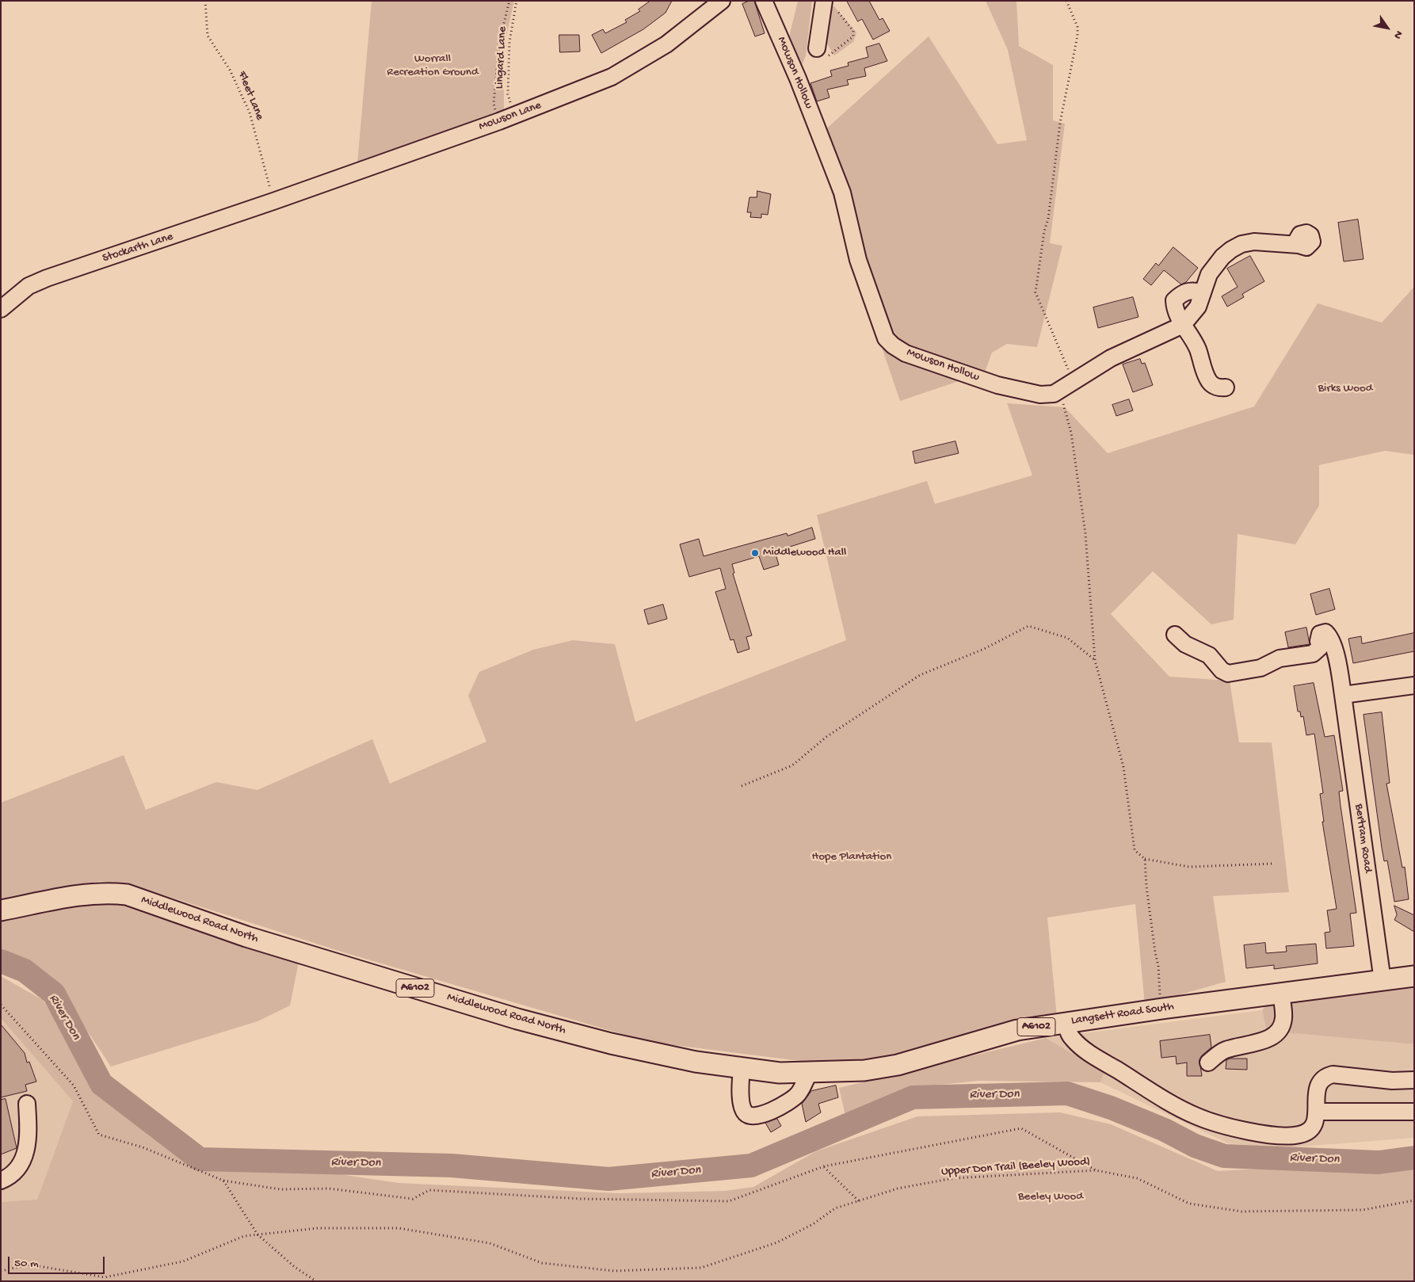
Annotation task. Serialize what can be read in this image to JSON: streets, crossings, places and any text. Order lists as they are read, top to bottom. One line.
{"streets":{"main road":["Middlewood Road North","A6102","Langsett Road South"],"street":["Mowson Hollow","Mowson Lane","Stockarth Lane","Bertram Road"],"path":["Lingard Lane","Fleet Lane","Upper Don Trail (Beeley Wood)"]},"crossings":[["Lingard Lane","Mowson Lane"],["Fleet Lane","Mowson Lane"],["Fleet Lane","Stockarth Lane"],["Mowson Lane","Stockarth Lane"],["Bertram Road","Langsett Road South"],["Middlewood Road North","Langsett Road South"]],"water":["River Don"],"parks":["Worrall Recreation Ground","Birks Wood","Hope Plantation","Beeley Wood"],"places":["Middlewood Hall"],"scale_bar":"50 m","north":"bottom right"}
